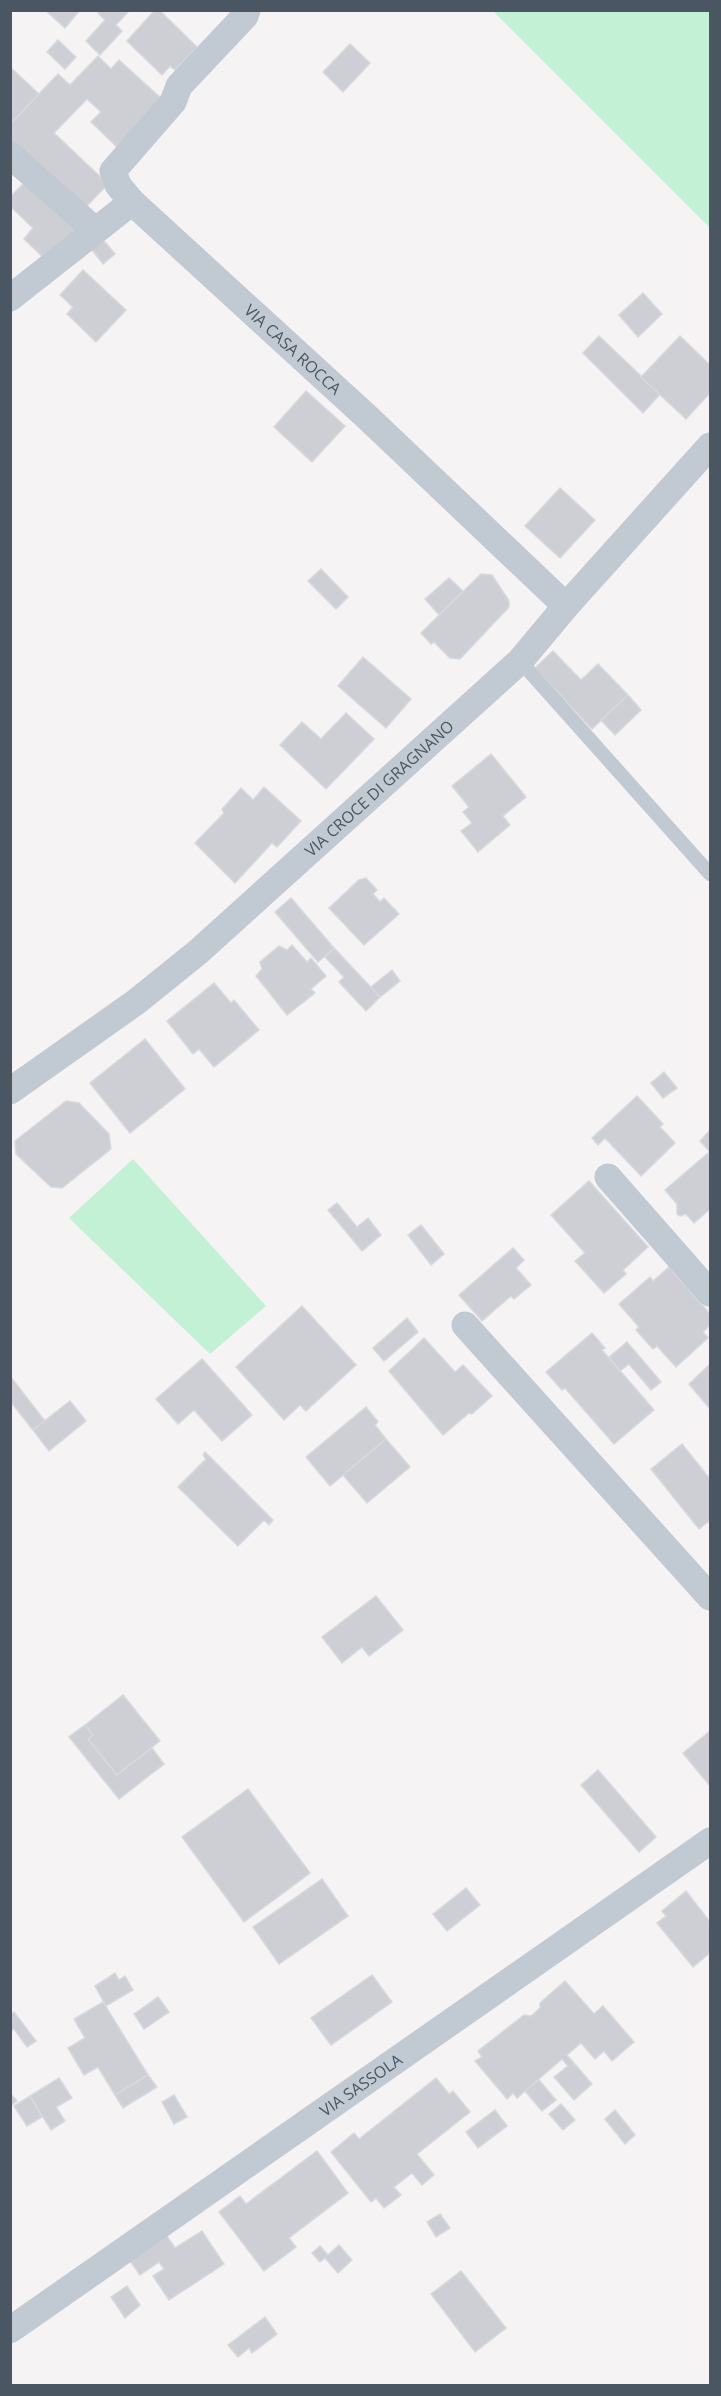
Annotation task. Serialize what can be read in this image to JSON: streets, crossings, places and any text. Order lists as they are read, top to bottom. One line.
{"streets":{"street":["VIA CASA ROCCA","VIA CROCE DI GRAGNANO","VIA SASSOLA"]},"crossings":[["VIA CASA ROCCA","VIA CROCE DI GRAGNANO"]]}
